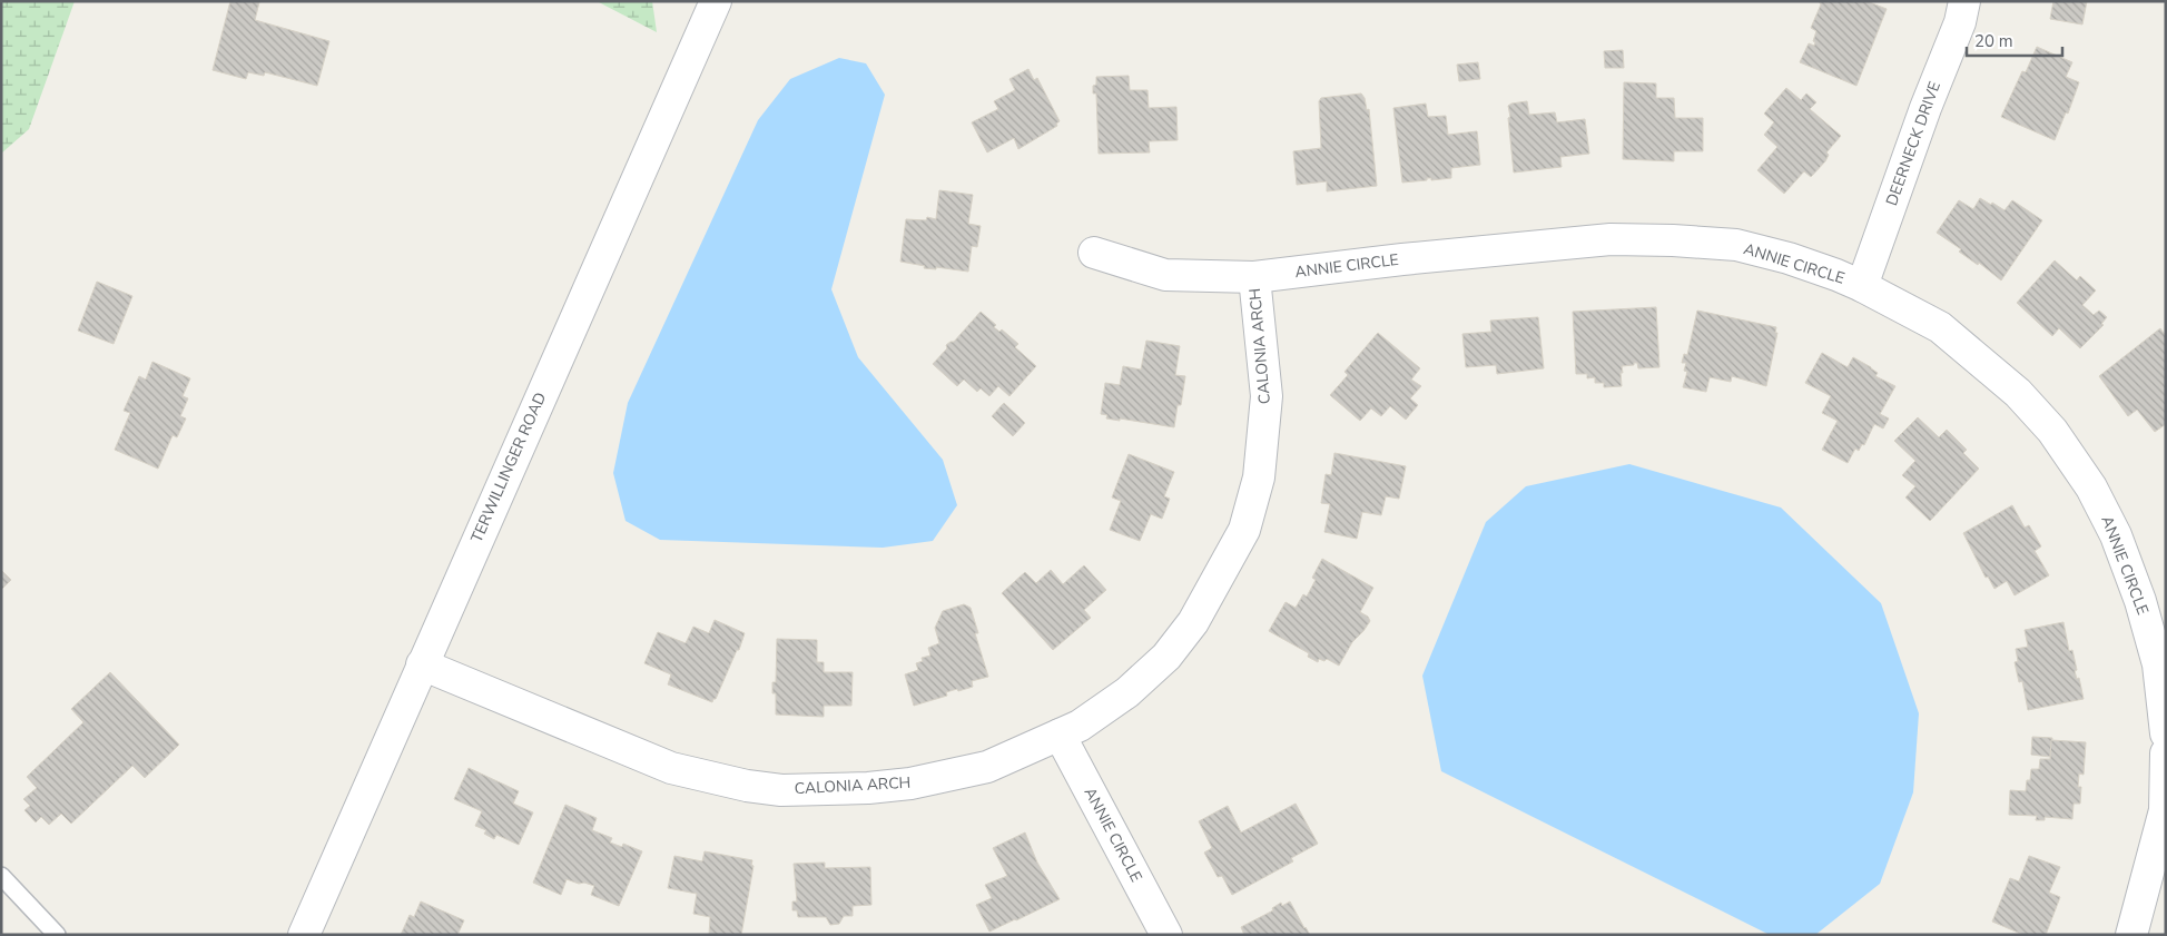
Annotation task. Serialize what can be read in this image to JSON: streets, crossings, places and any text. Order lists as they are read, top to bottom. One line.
{"streets":{"street":["DEERNECK DRIVE","ANNIE CIRCLE","CALONIA ARCH","TERWILLINGER ROAD"]},"crossings":[["DEERNECK DRIVE","ANNIE CIRCLE"],["ANNIE CIRCLE","CALONIA ARCH"],["CALONIA ARCH","TERWILLINGER ROAD"]],"scale_bar":"20 m"}
